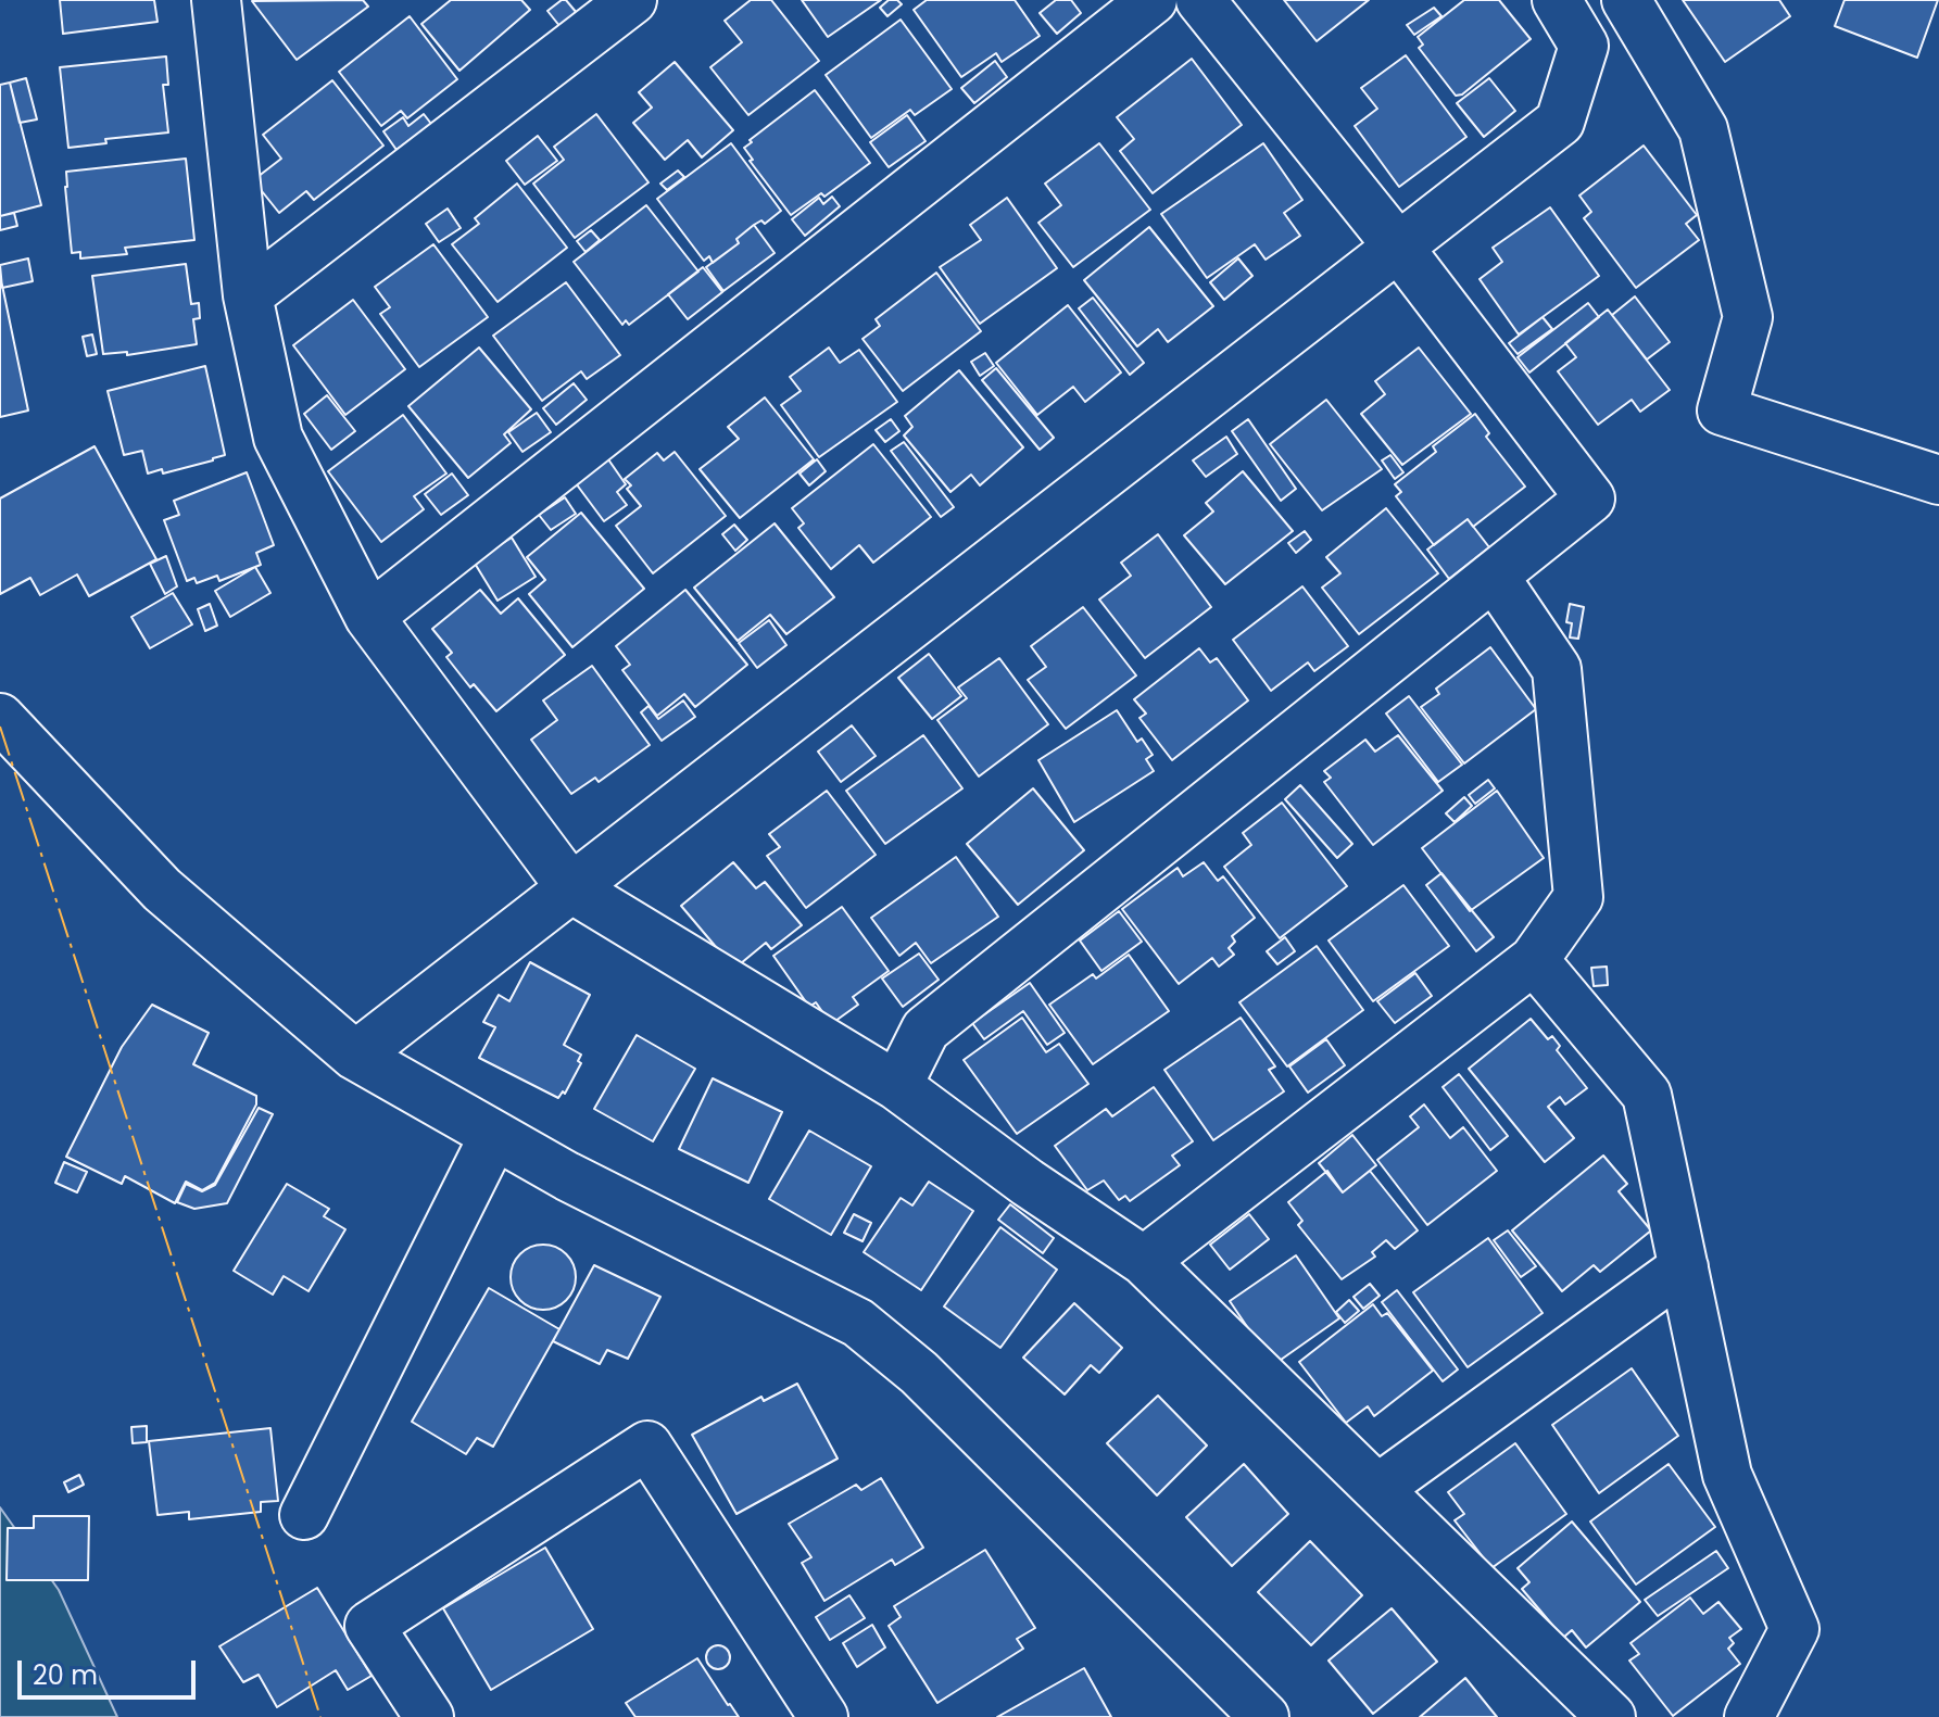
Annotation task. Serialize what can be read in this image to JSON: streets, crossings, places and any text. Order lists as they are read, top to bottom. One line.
{"scale_bar":"20 m"}
